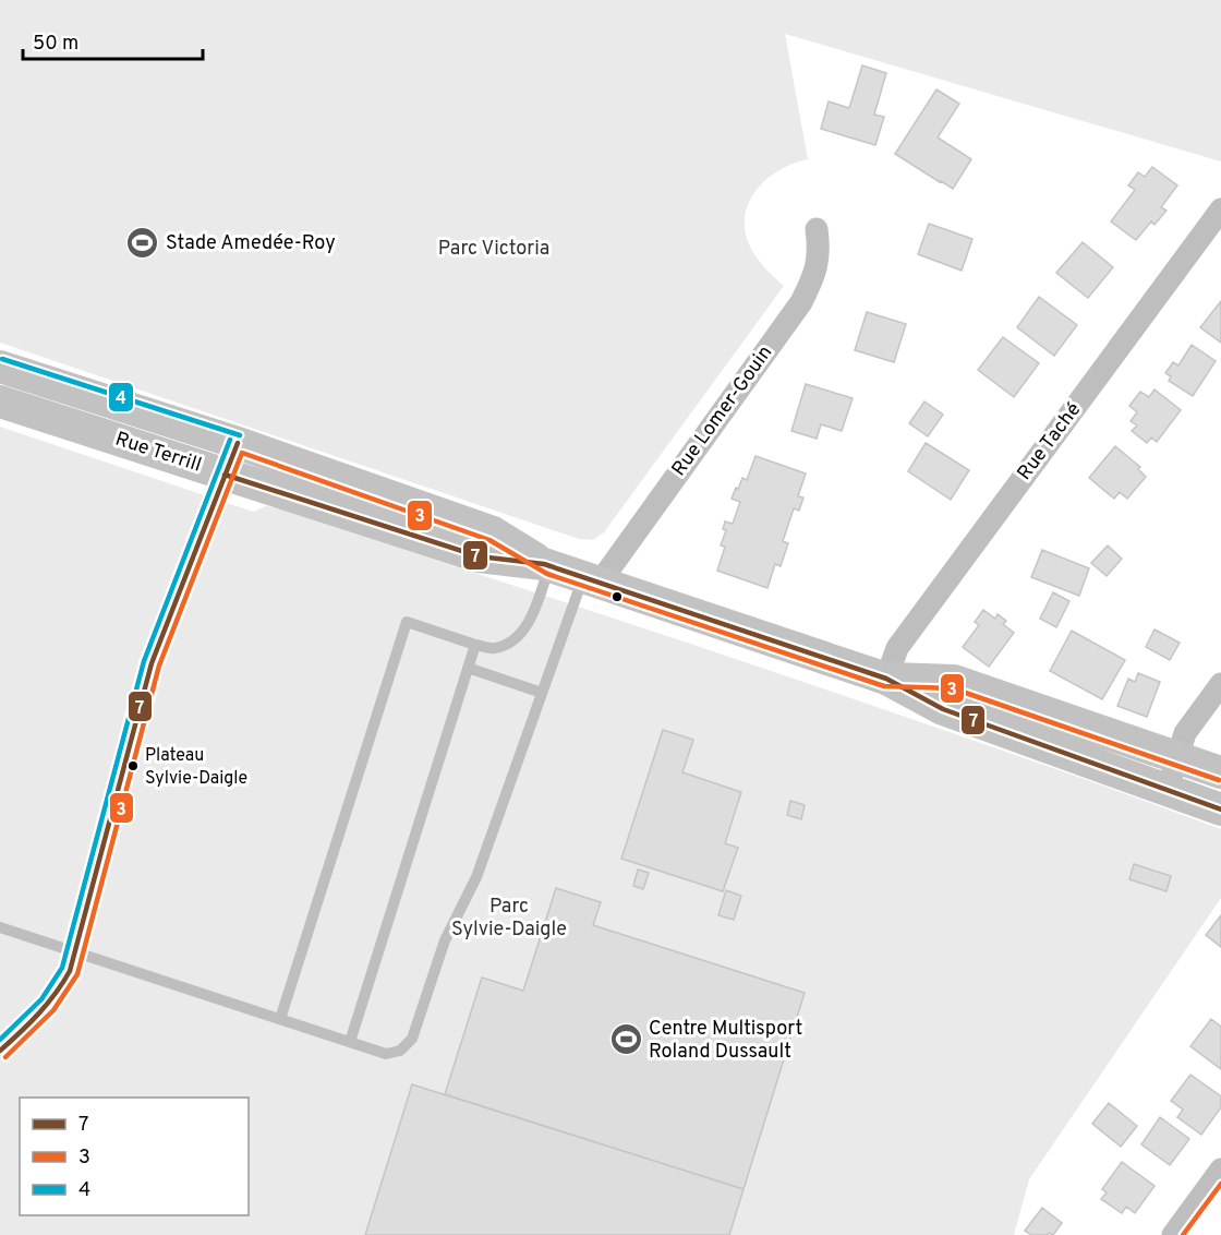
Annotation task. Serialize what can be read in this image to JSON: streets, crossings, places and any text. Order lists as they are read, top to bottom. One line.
{"streets":{"street":["Rue Lomer-Gouin","Rue Taché","Rue Terrill"]},"crossings":[["Rue Lomer-Gouin","Rue Terrill"],["Rue Taché","Rue Terrill"]],"parks":["Parc Victoria","Parc Sylvie-Daigle"],"places":{"sports":["Stade Amedée-Roy","Centre Multisport Roland Dussault"],"other":["Plateau Sylvie-Daigle"]},"lines":["transit line 4","transit line 7","transit line 3"],"legend":["7","3","4"],"scale_bar":"50 m"}
